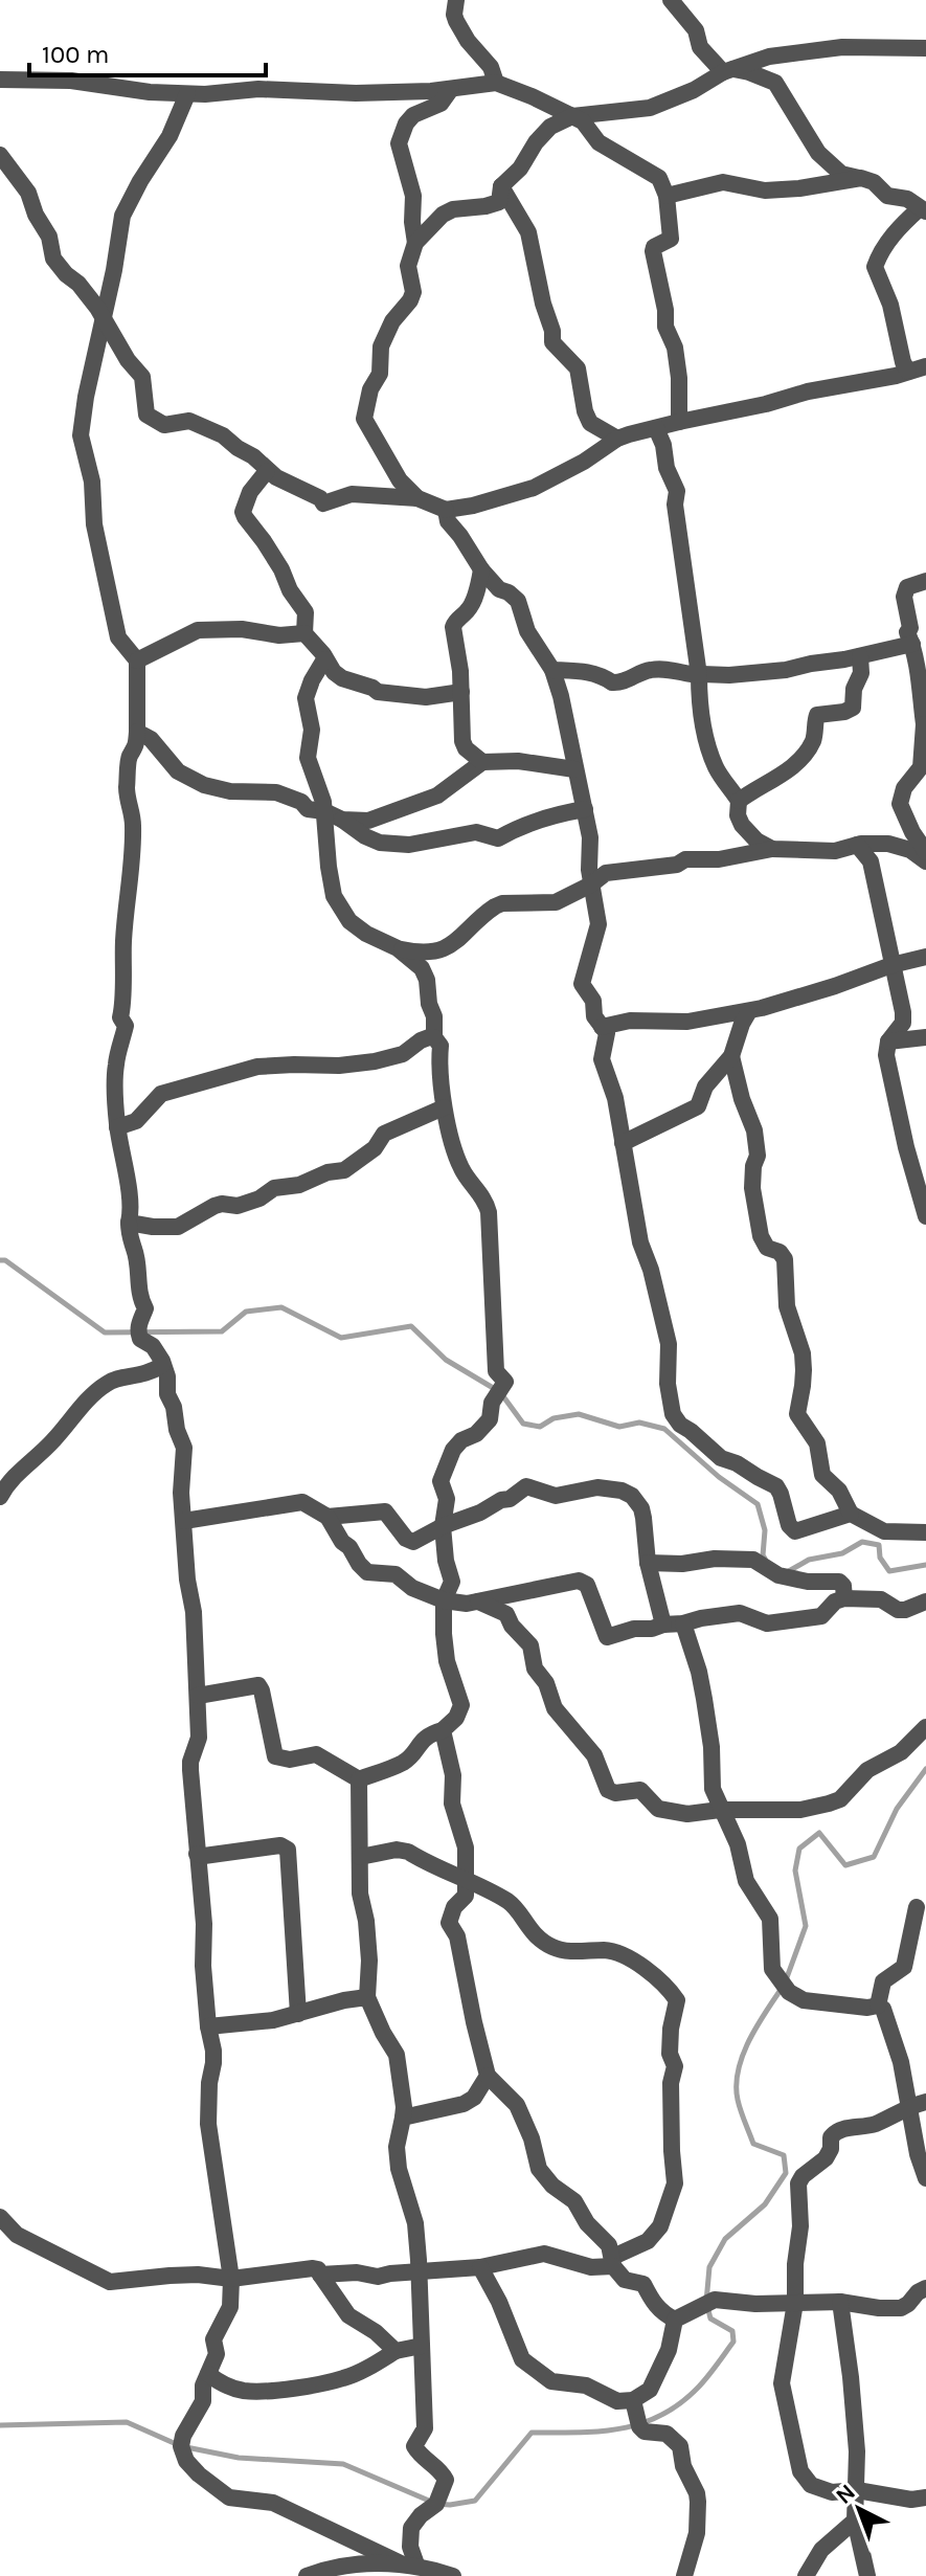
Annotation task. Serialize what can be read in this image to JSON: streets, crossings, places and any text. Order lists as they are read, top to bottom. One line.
{"scale_bar":"100 m","north":"top left"}
